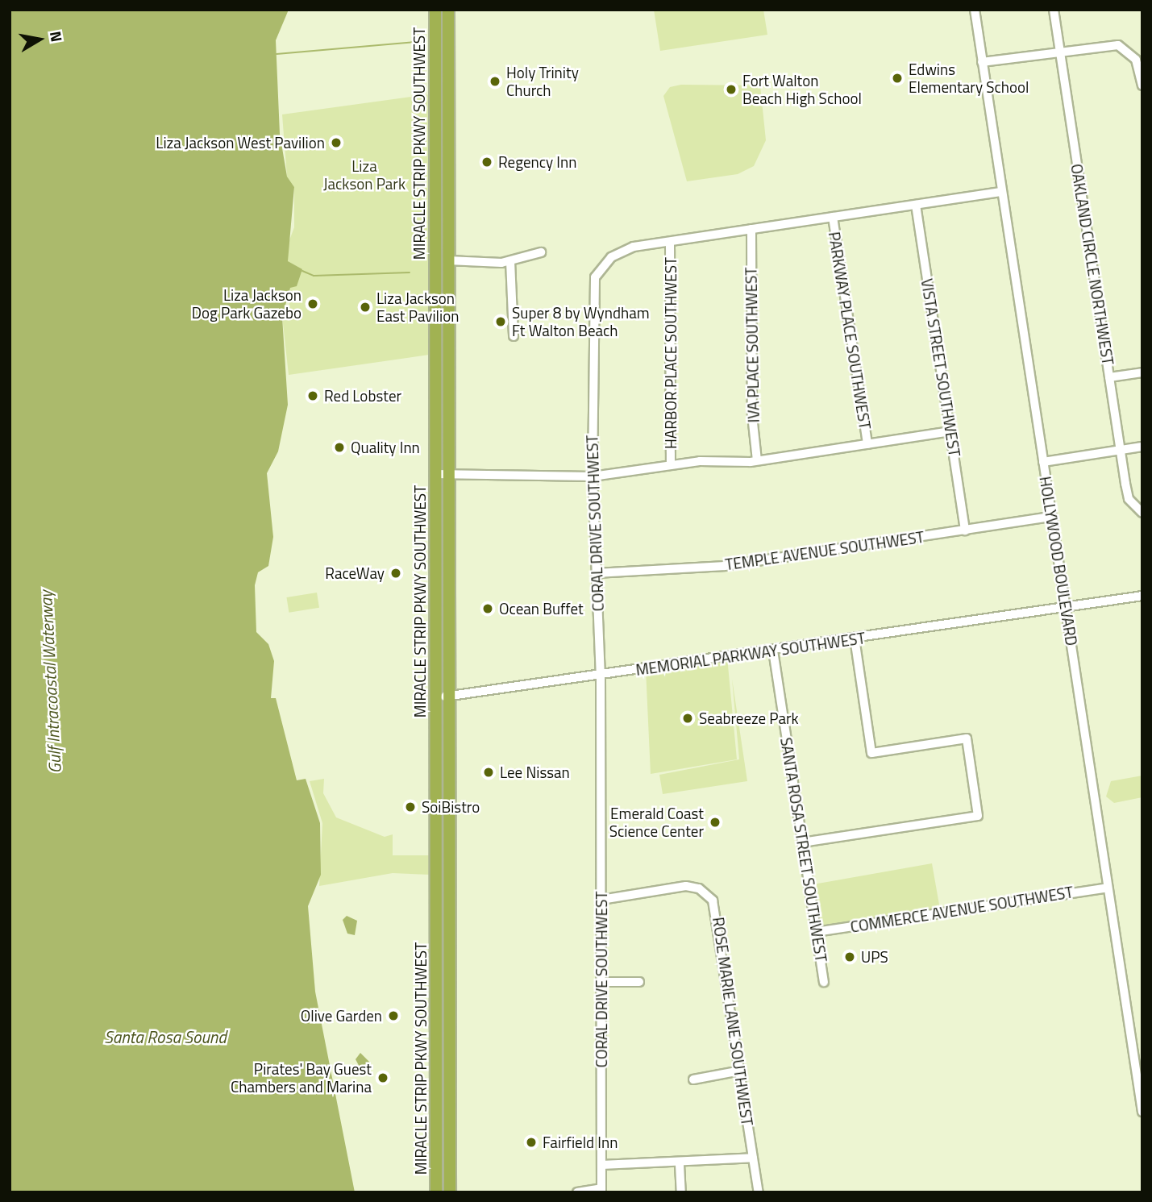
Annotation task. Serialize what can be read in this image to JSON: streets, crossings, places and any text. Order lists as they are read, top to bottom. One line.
{"streets":{"highway":["MIRACLE STRIP PKWY SOUTHWEST"],"street":["OAKLAND CIRCLE NORTHWEST","PARKWAY PLACE SOUTHWEST","IVA PLACE SOUTHWEST","HARBOR PLACE SOUTHWEST","VISTA STREET SOUTHWEST","CORAL DRIVE SOUTHWEST","TEMPLE AVENUE SOUTHWEST","HOLLYWOOD BOULEVARD","MEMORIAL PARKWAY SOUTHWEST","SANTA ROSA STREET SOUTHWEST","COMMERCE AVENUE SOUTHWEST","ROSE MARIE LANE SOUTHWEST"]},"crossings":[["MIRACLE STRIP PKWY SOUTHWEST","MEMORIAL PARKWAY SOUTHWEST"],["PARKWAY PLACE SOUTHWEST","CORAL DRIVE SOUTHWEST"],["IVA PLACE SOUTHWEST","CORAL DRIVE SOUTHWEST"],["HARBOR PLACE SOUTHWEST","CORAL DRIVE SOUTHWEST"],["VISTA STREET SOUTHWEST","CORAL DRIVE SOUTHWEST"],["VISTA STREET SOUTHWEST","TEMPLE AVENUE SOUTHWEST"],["CORAL DRIVE SOUTHWEST","TEMPLE AVENUE SOUTHWEST"],["CORAL DRIVE SOUTHWEST","HOLLYWOOD BOULEVARD"],["CORAL DRIVE SOUTHWEST","MEMORIAL PARKWAY SOUTHWEST"],["CORAL DRIVE SOUTHWEST","ROSE MARIE LANE SOUTHWEST"],["TEMPLE AVENUE SOUTHWEST","HOLLYWOOD BOULEVARD"],["HOLLYWOOD BOULEVARD","MEMORIAL PARKWAY SOUTHWEST"],["HOLLYWOOD BOULEVARD","COMMERCE AVENUE SOUTHWEST"],["MEMORIAL PARKWAY SOUTHWEST","SANTA ROSA STREET SOUTHWEST"],["SANTA ROSA STREET SOUTHWEST","COMMERCE AVENUE SOUTHWEST"]],"water":["Gulf Intracoastal Waterway","Santa Rosa Sound"],"parks":["Liza Jackson Park"],"places":["Edwins Elementary School","Holy Trinity Church","Fort Walton Beach High School","Liza Jackson West Pavilion","Regency Inn","Liza Jackson Dog Park Gazebo","Liza Jackson East Pavilion","Super 8 by Wyndham Ft Walton Beach","Red Lobster","Quality Inn","RaceWay","Ocean Buffet","Seabreeze Park","Lee Nissan","SoiBistro","Emerald Coast Science Center","UPS","Olive Garden","Pirates' Bay Guest Chambers and Marina","Fairfield Inn"],"north":"right"}
